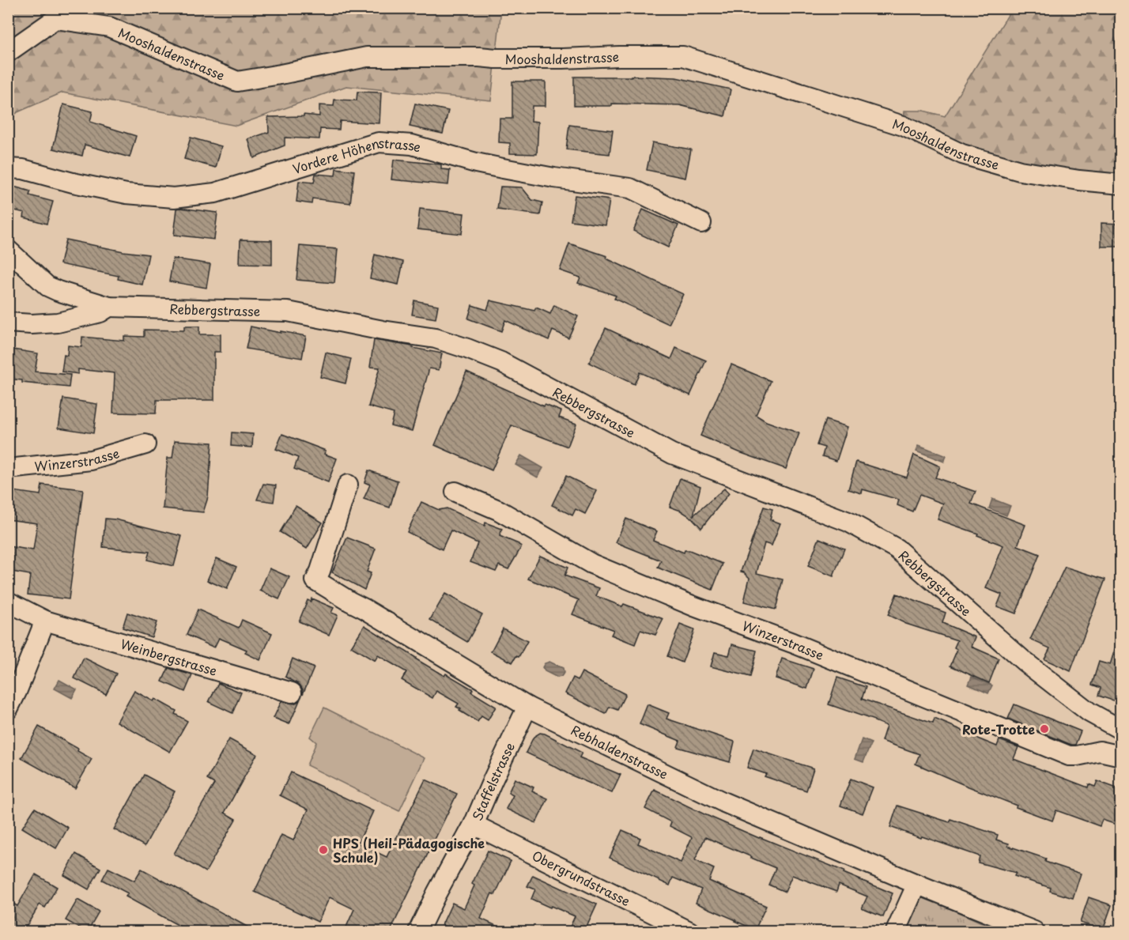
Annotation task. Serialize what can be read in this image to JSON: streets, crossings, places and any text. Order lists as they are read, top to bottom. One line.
{"streets":{"street":["Mooshaldenstrasse","Vordere Höhenstrasse","Rebbergstrasse","Winzerstrasse","Weinbergstrasse","Rebhaldenstrasse","Staffelstrasse","Obergrundstrasse"]},"crossings":[["Rebhaldenstrasse","Staffelstrasse"],["Staffelstrasse","Obergrundstrasse"]],"places":["Rote-Trotte","HPS (Heil-Pädagogische Schule)"]}
